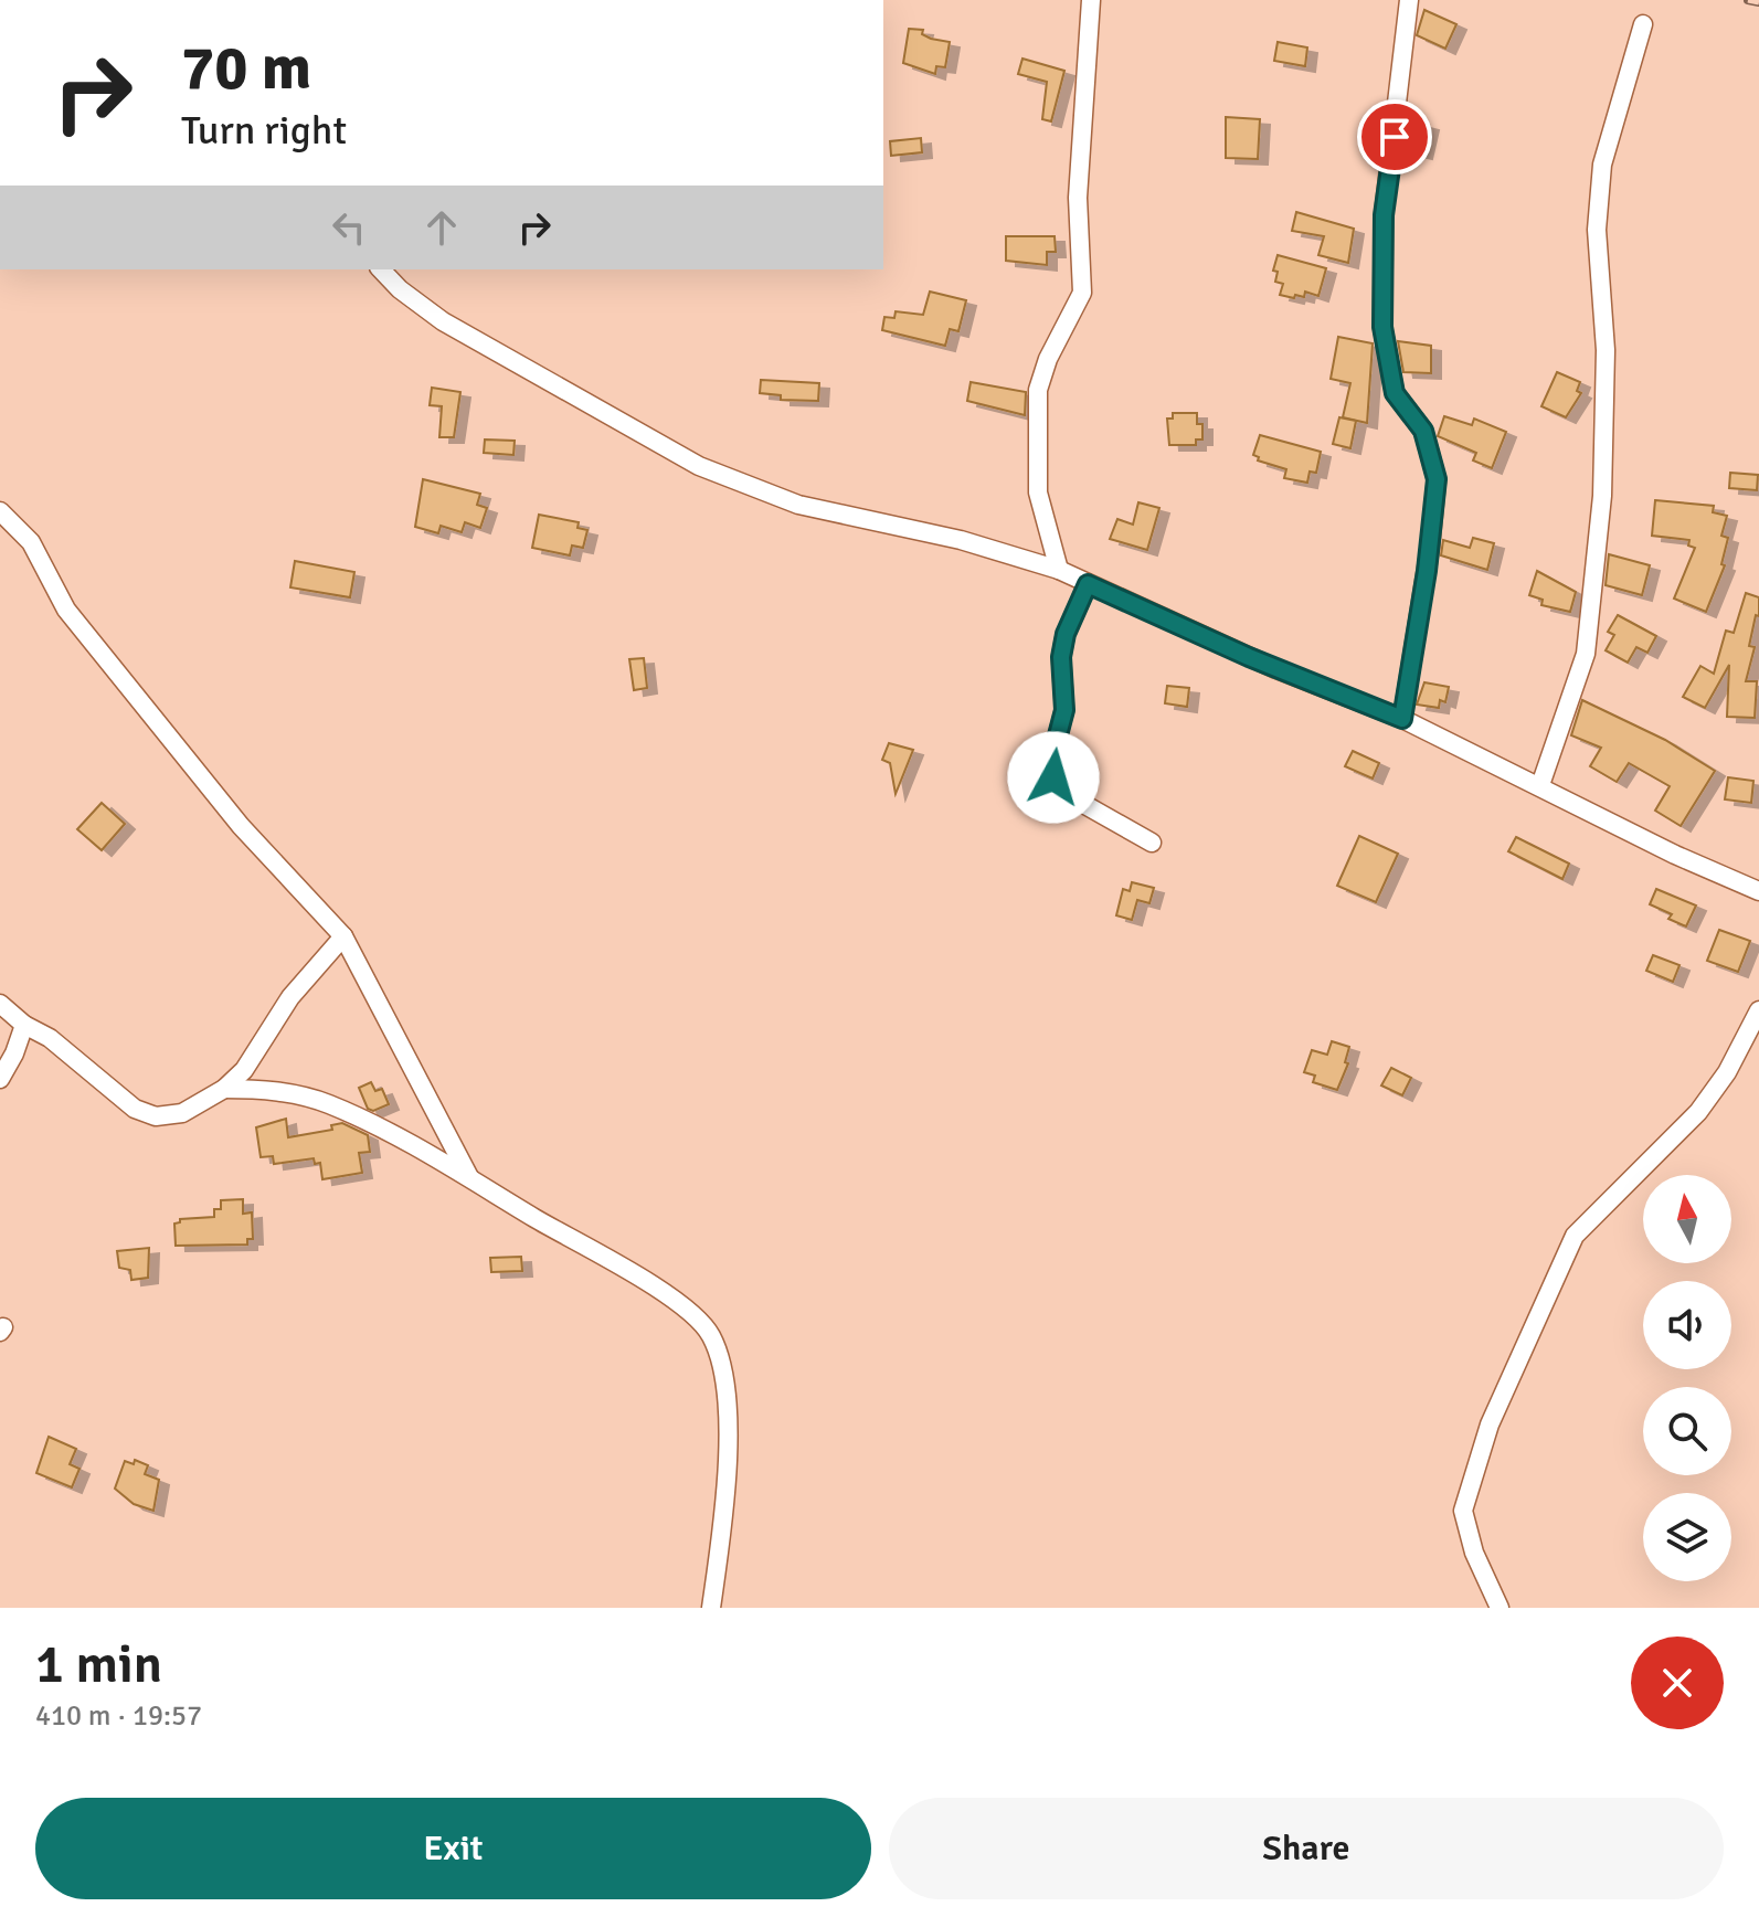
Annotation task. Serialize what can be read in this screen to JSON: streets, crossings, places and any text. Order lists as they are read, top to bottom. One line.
{"north":"top","page":{"turn":["70 m","Turn right"],"heading":["1 min","410 m · 19:57"],"buttons":["Exit","Share"]}}
